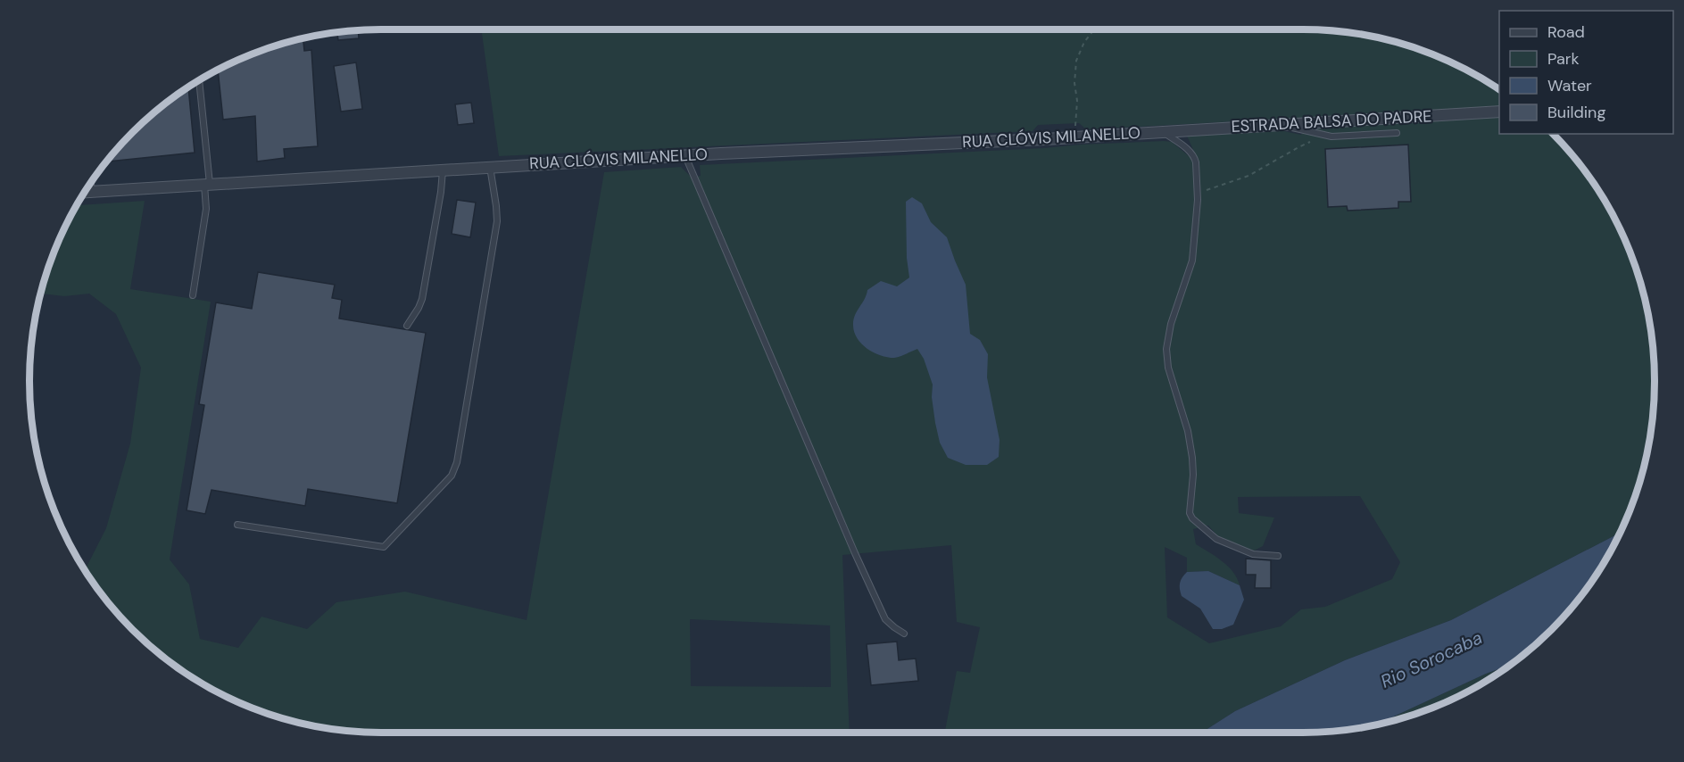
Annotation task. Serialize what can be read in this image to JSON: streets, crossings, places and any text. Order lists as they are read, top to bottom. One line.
{"streets":{"street":["ESTRADA BALSA DO PADRE","RUA CLÓVIS MILANELLO"]},"crossings":[["ESTRADA BALSA DO PADRE","RUA CLÓVIS MILANELLO"]],"water":["Rio Sorocaba"],"legend":["Road","Park","Water","Building"]}
